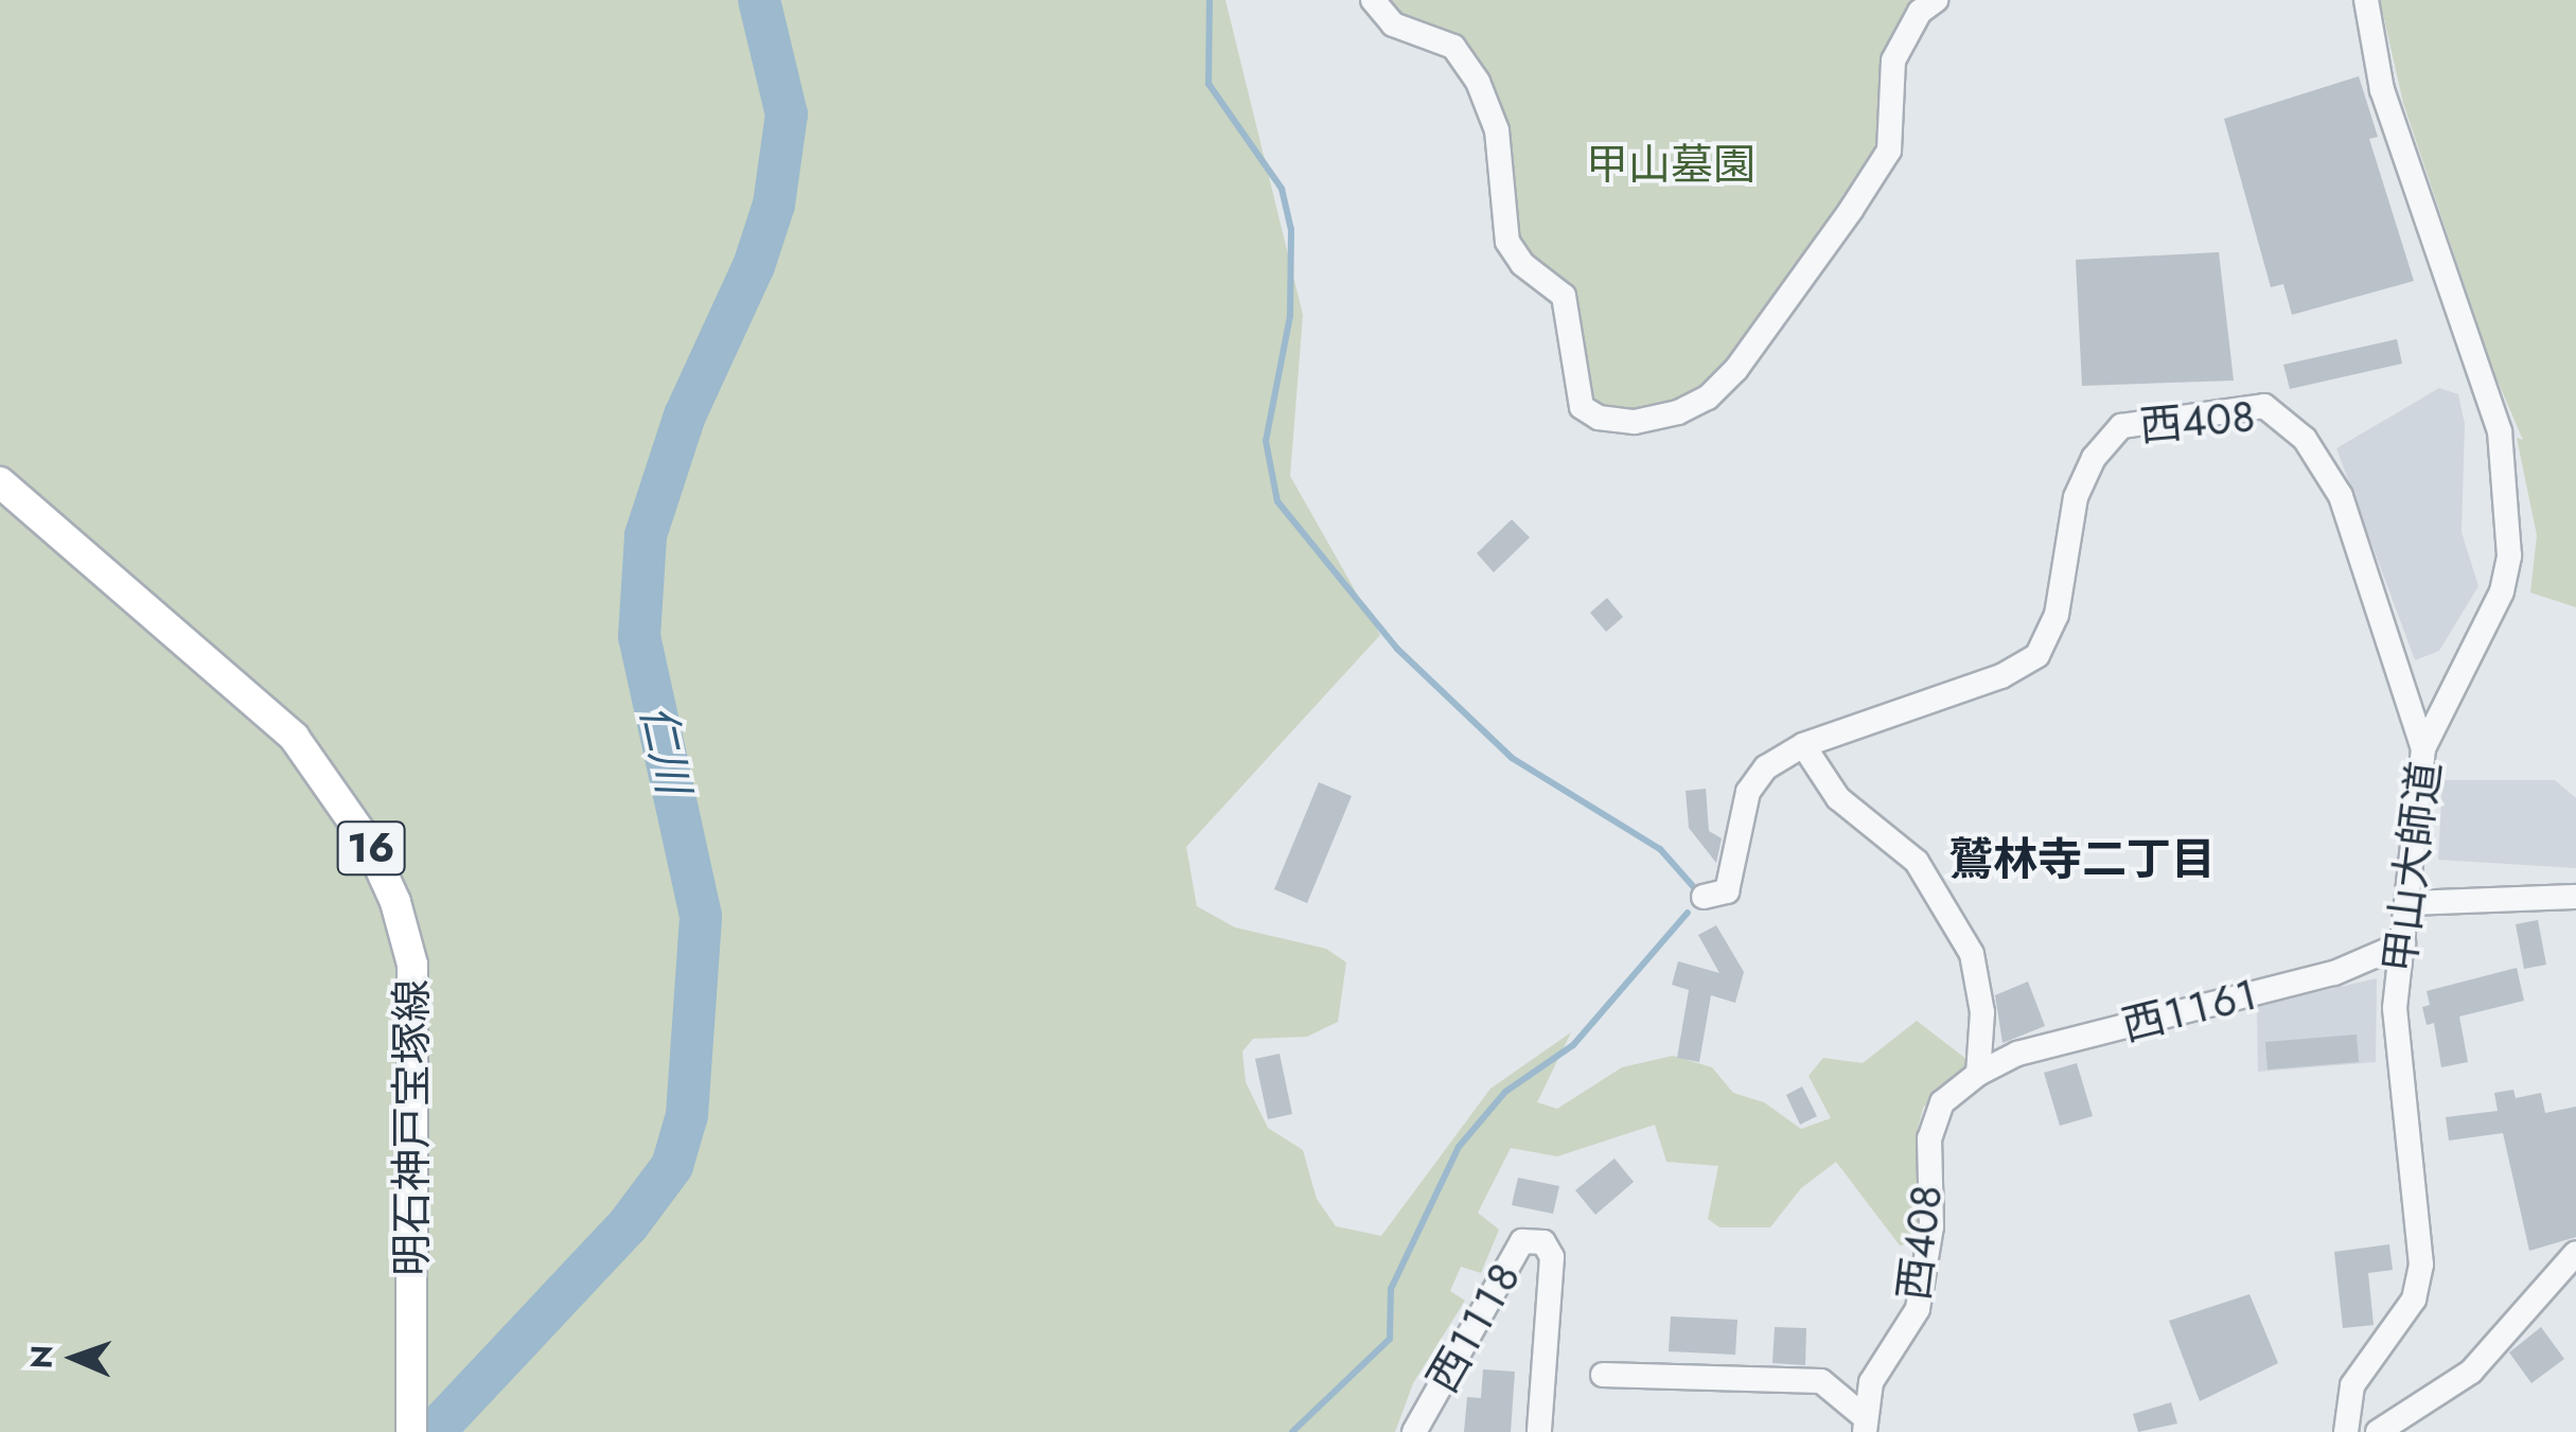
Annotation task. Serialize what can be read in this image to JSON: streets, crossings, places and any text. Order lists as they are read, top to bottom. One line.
{"streets":{"main road":["16","明石神戸宝塚線"],"street":["西４０８","甲山大師道","西１１６１","西１１１８"]},"crossings":[["西４０８","甲山大師道"],["西４０８","西１１６１"],["甲山大師道","西１１６１"]],"districts":["鷲林寺二丁目"],"water":["仁川"],"parks":["甲山墓園"],"north":"left"}
